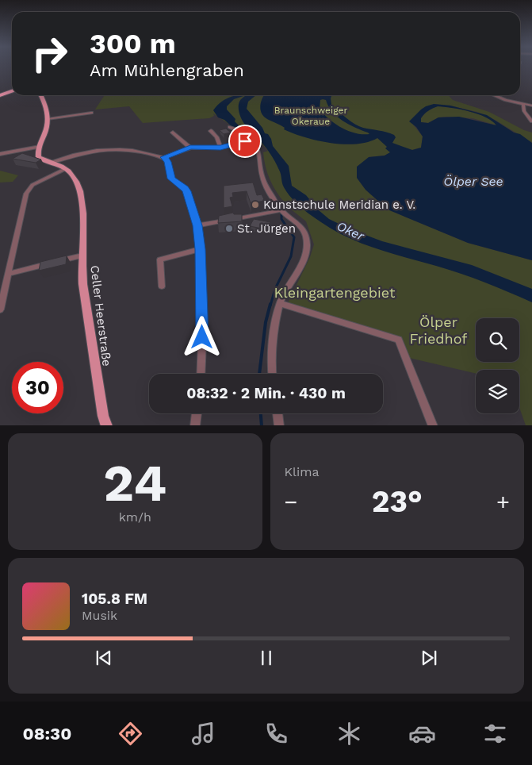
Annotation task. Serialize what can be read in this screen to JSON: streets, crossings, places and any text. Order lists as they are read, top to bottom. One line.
{"streets":{"main road":["Celler Heerstraße"]},"water":["Ölper See","Oker"],"parks":["Braunschweiger Okeraue","Kleingartengebiet","Ölper Friedhof"],"places":["Kunstschule Meridian e. V.","St. Jürgen"],"page":{"turn":["300 m","Am Mühlengraben"],"limit":"30","trip":"08:32 · 2 Min. · 430 m","tile":[["24","km/h"],"Klima"],"heat":["−","23°","+"],"song":["105.8 FM","Musik"],"tabs":"08:30"}}
